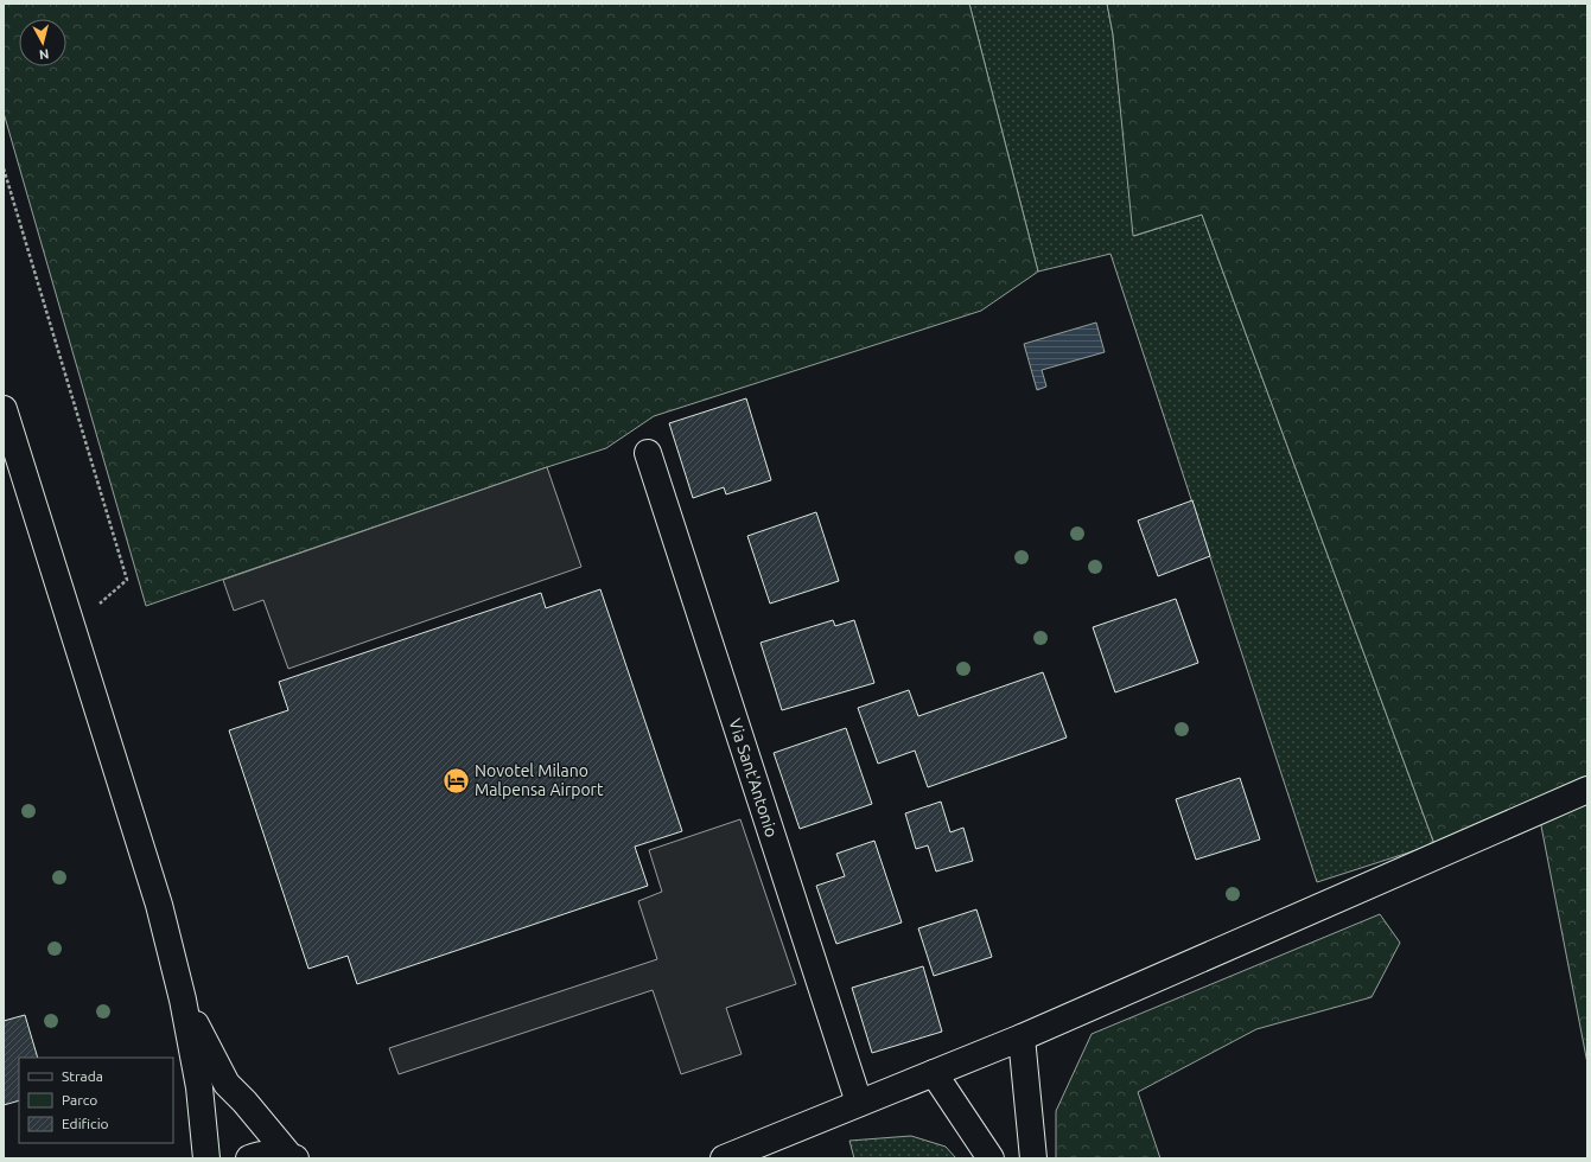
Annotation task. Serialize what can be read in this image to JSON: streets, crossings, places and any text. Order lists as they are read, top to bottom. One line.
{"streets":{"street":["Via Sant'Antonio"]},"places":{"hotel":["Novotel Milano Malpensa Airport"]},"legend":["Strada","Parco","Edificio"],"north":"bottom"}
